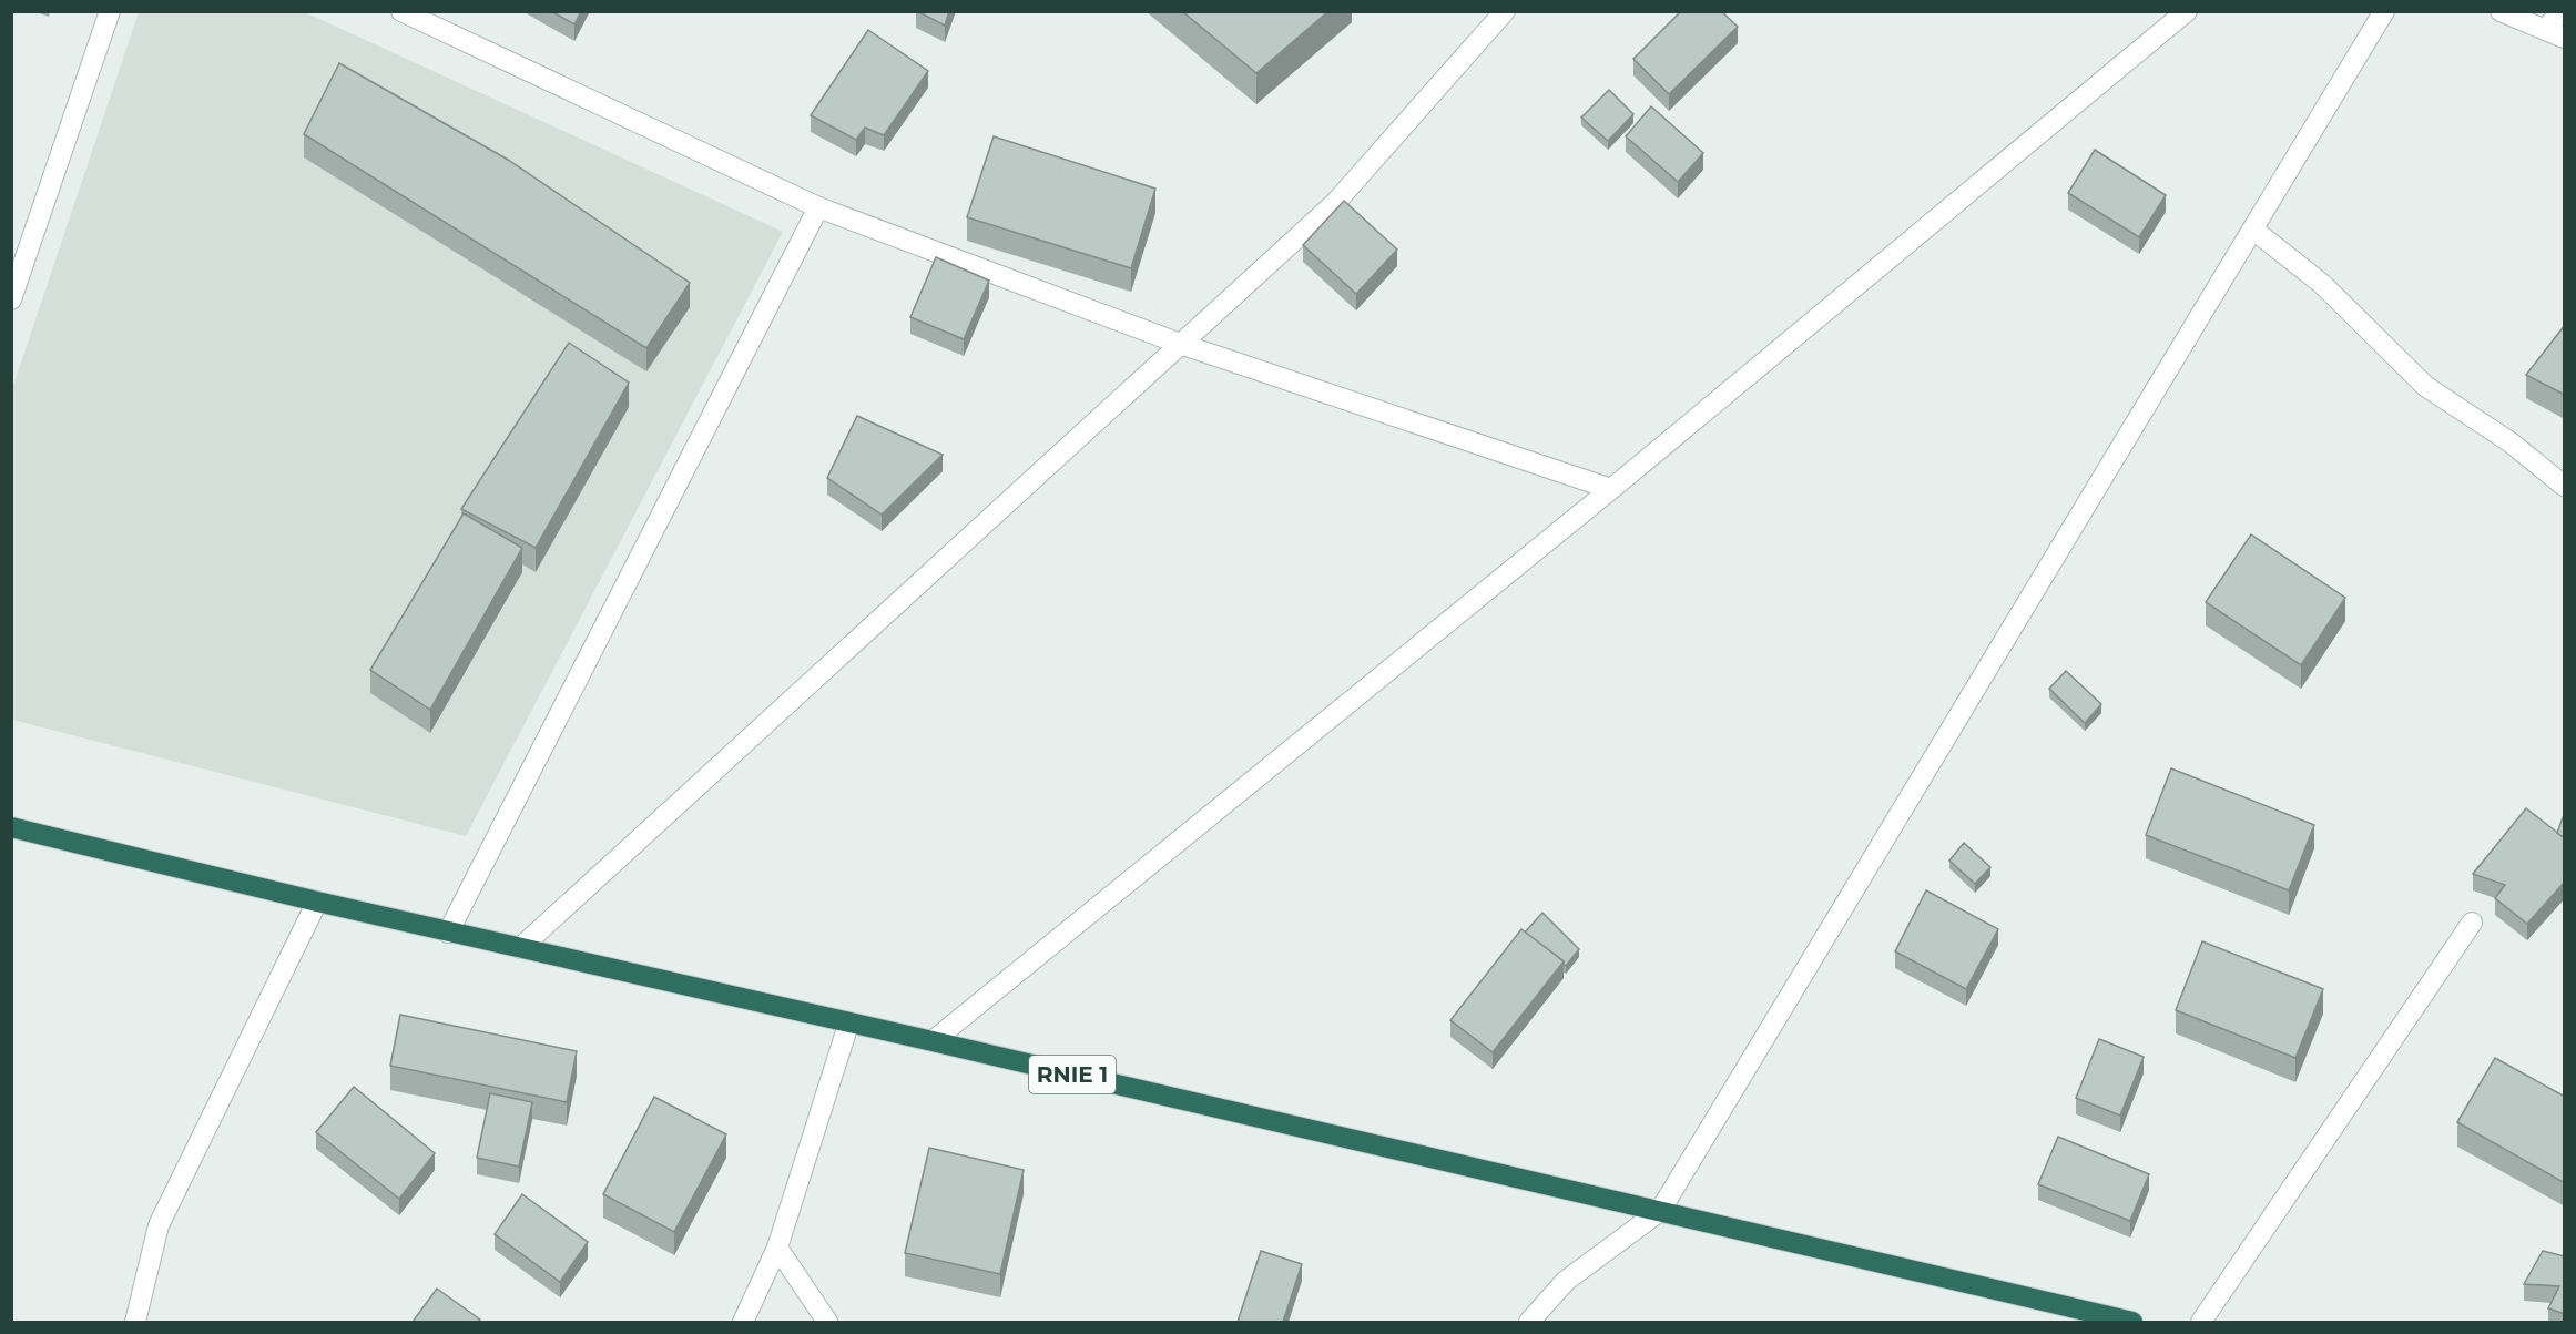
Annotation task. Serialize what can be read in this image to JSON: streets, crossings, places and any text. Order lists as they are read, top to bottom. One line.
{"streets":{"highway":["RNIE 1"]}}
